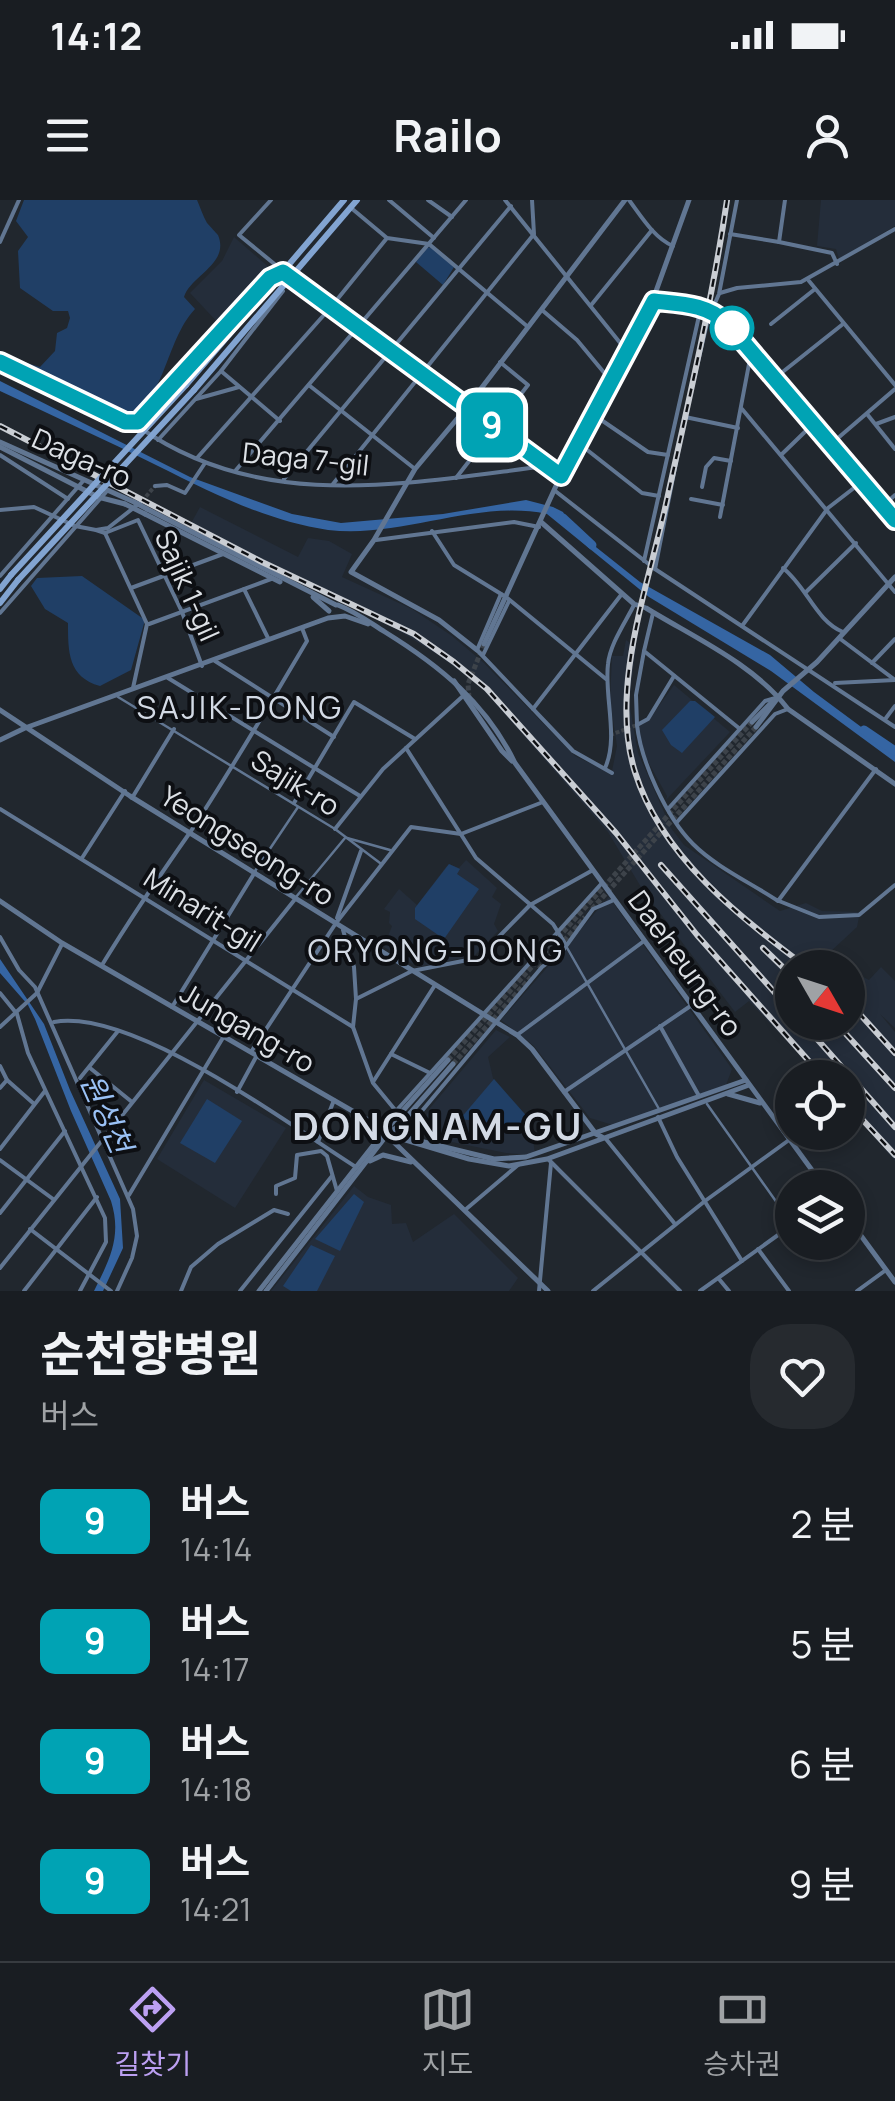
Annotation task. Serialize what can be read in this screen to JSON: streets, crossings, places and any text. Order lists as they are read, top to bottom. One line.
{"streets":{"street":["Daga-ro","Daga 7-gil","Sajik 1-gil","Sajik-ro","Yeongseong-ro","Minarit-gil","Daeheung-ro","Jungang-ro"]},"districts":["SAJIK-DONG","ORYONG-DONG","DONGNAM-GU"],"water":["원성천"],"lines":["bus line 9"],"north":"bottom right","page":{"status":"14:12","header":"Railo","on_map":"9","heading":["순천향병원","버스"],"list":[{"mark":"9","name":"버스","note":"14:14","value":"2 분"},{"mark":"9","name":"버스","note":"14:17","value":"5 분"},{"mark":"9","name":"버스","note":"14:18","value":"6 분"},{"mark":"9","name":"버스","note":"14:21","value":"9 분"}],"tabs":["길찾기","지도","승차권"]}}
